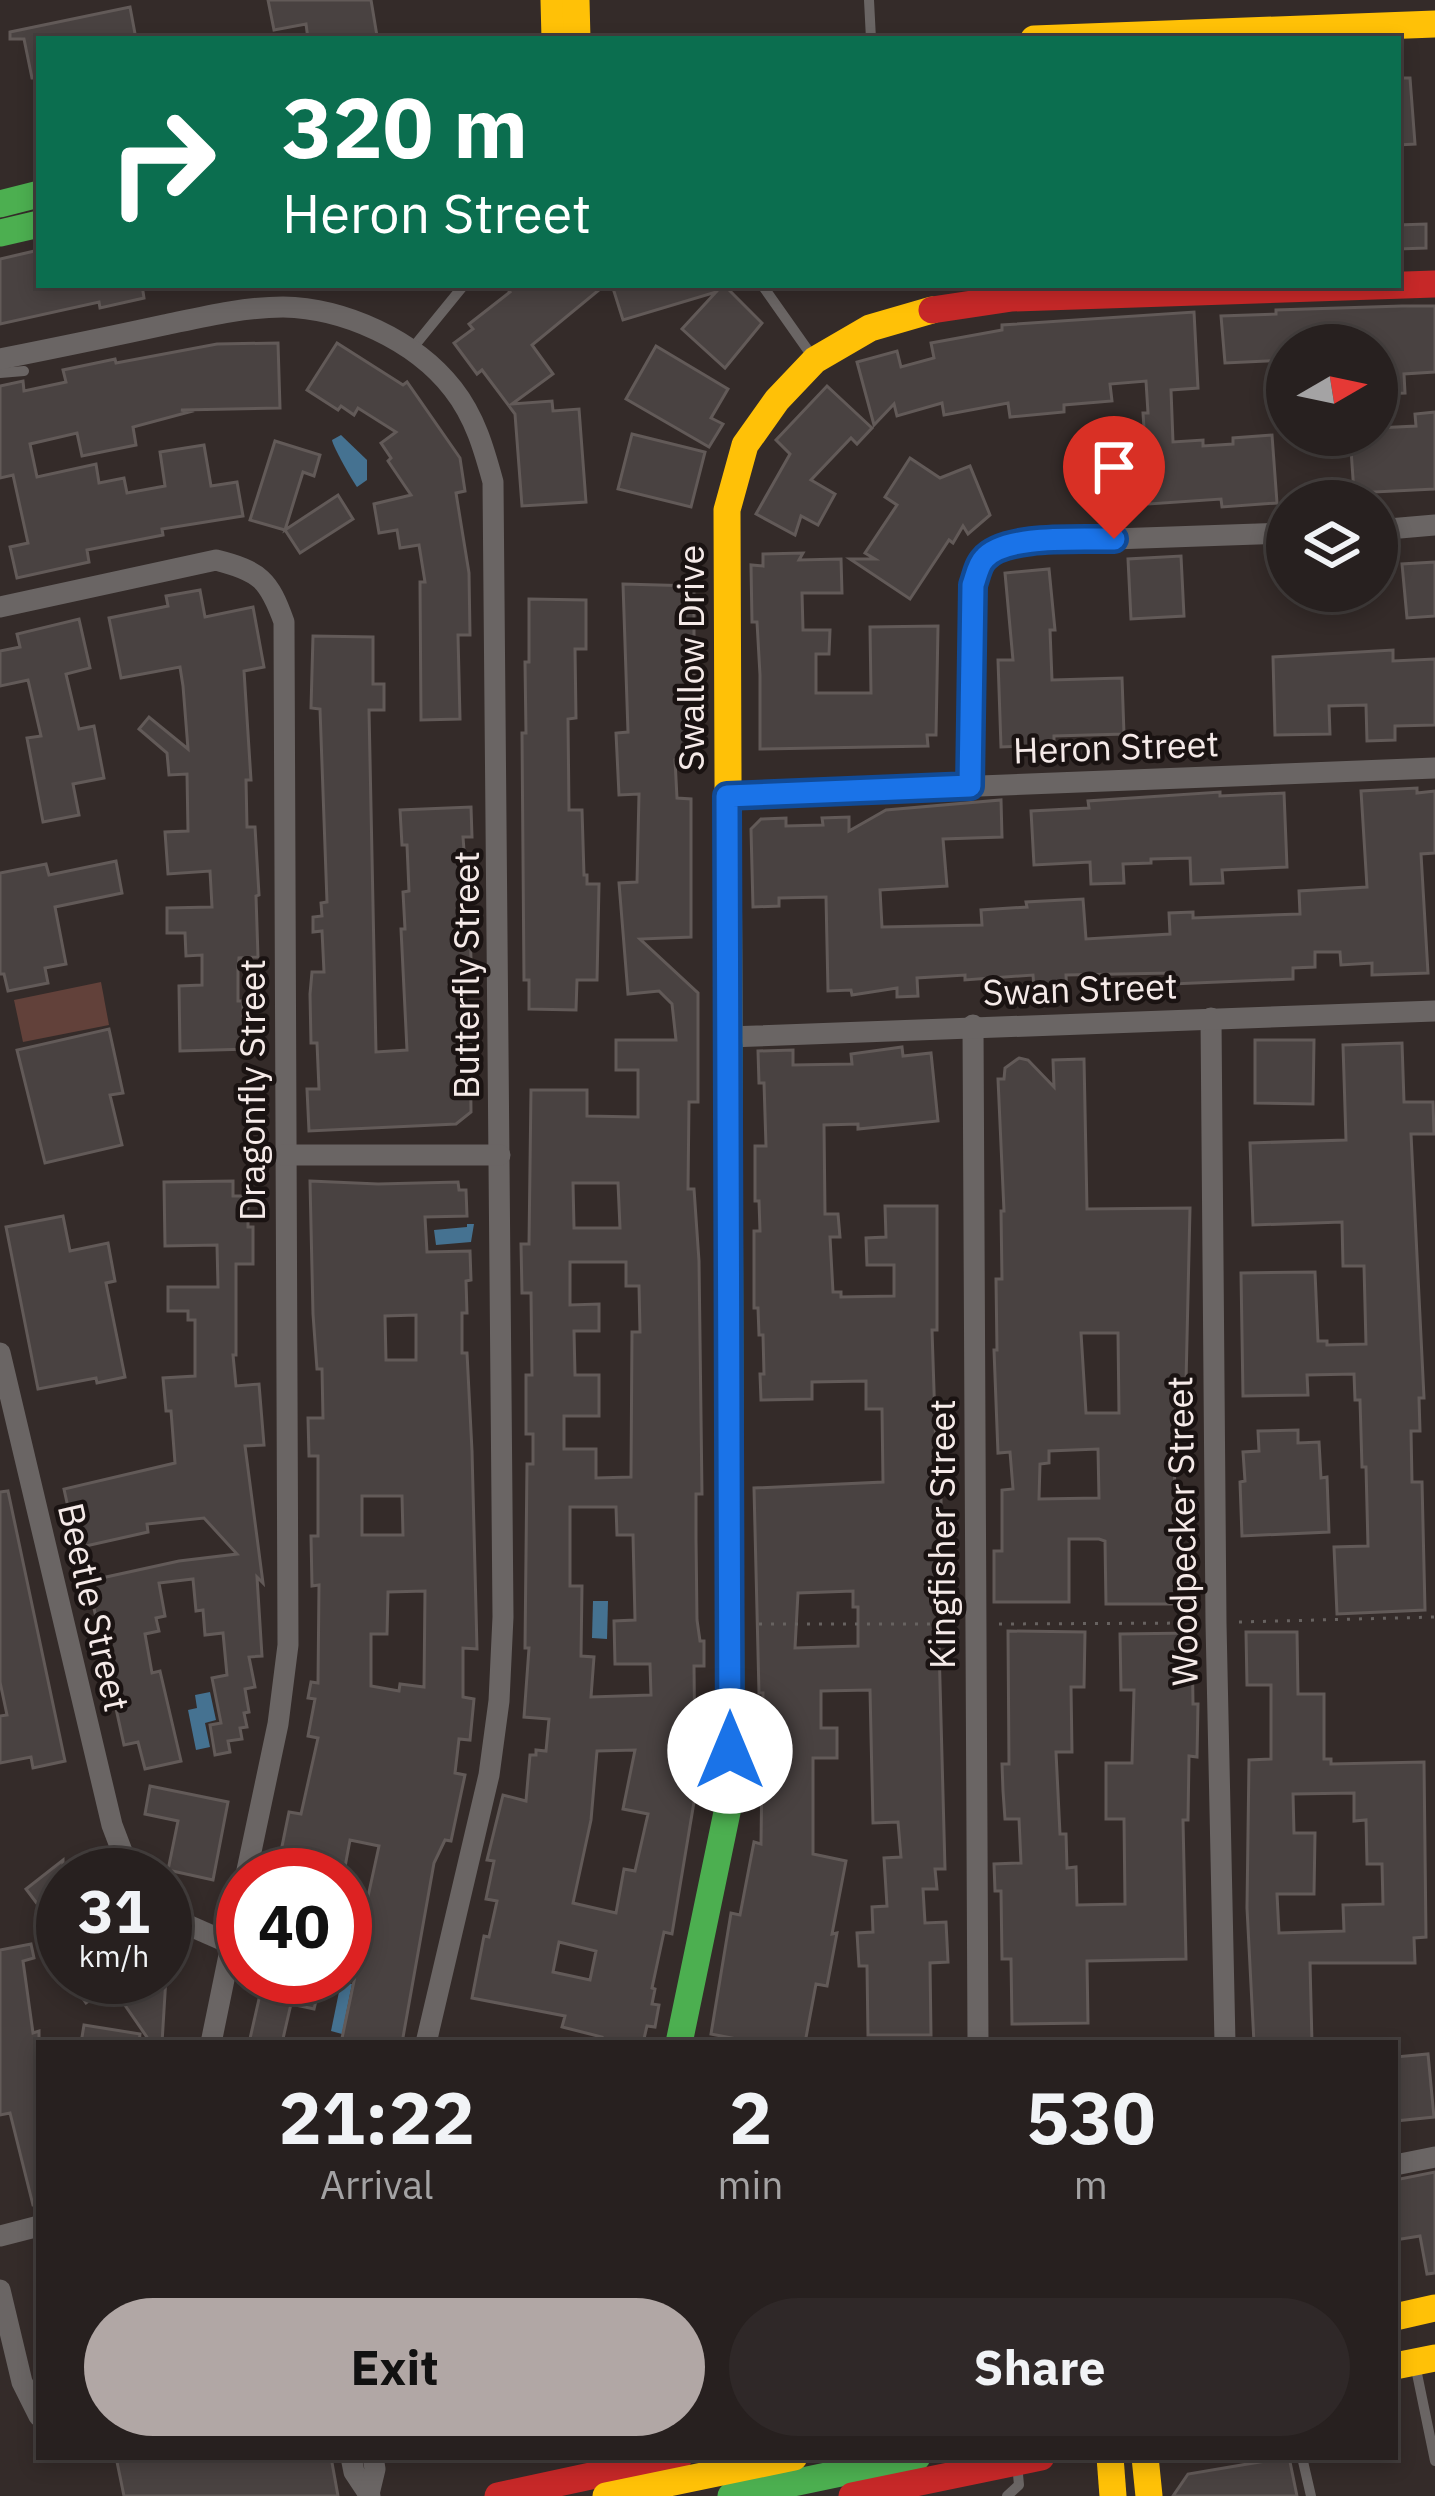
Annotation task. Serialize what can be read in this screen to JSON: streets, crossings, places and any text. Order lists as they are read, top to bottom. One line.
{"streets":{"street":["Swallow Drive","Heron Street","Butterfly Street","Swan Street","Dragonfly Street","Woodpecker Street","Kingfisher Street","Beetle Street"]},"crossings":[["Swallow Drive","Heron Street"],["Swallow Drive","Swan Street"],["Swan Street","Woodpecker Street"],["Swan Street","Kingfisher Street"]],"north":"right","page":{"turn":["320 m","Heron Street"],"speed":"31 km/h","limit":"40","eta":["21:22","Arrival","2","min","530","m"],"buttons":["Exit","Share"]}}
